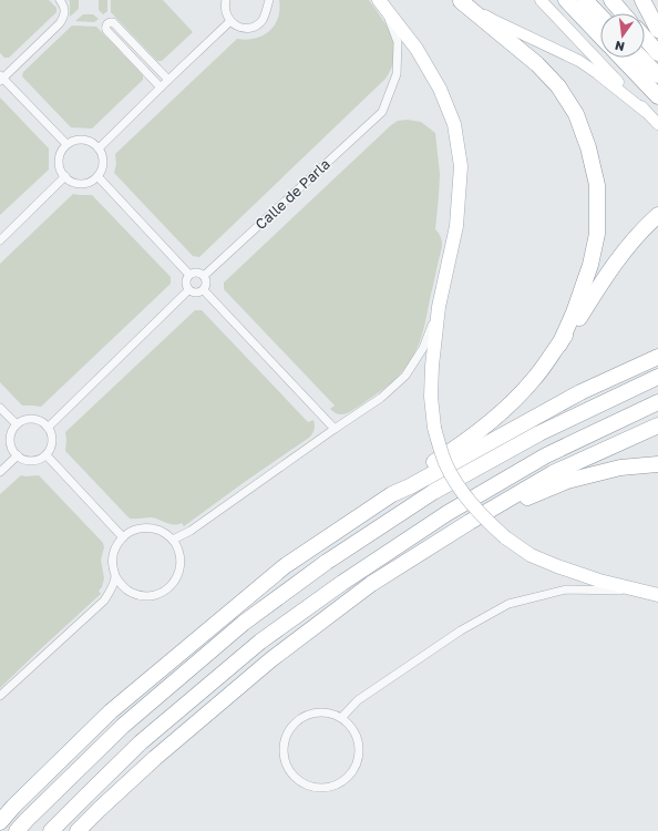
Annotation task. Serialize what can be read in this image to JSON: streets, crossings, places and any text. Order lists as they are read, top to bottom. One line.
{"streets":{"street":["Calle de Parla"]},"north":"bottom"}
